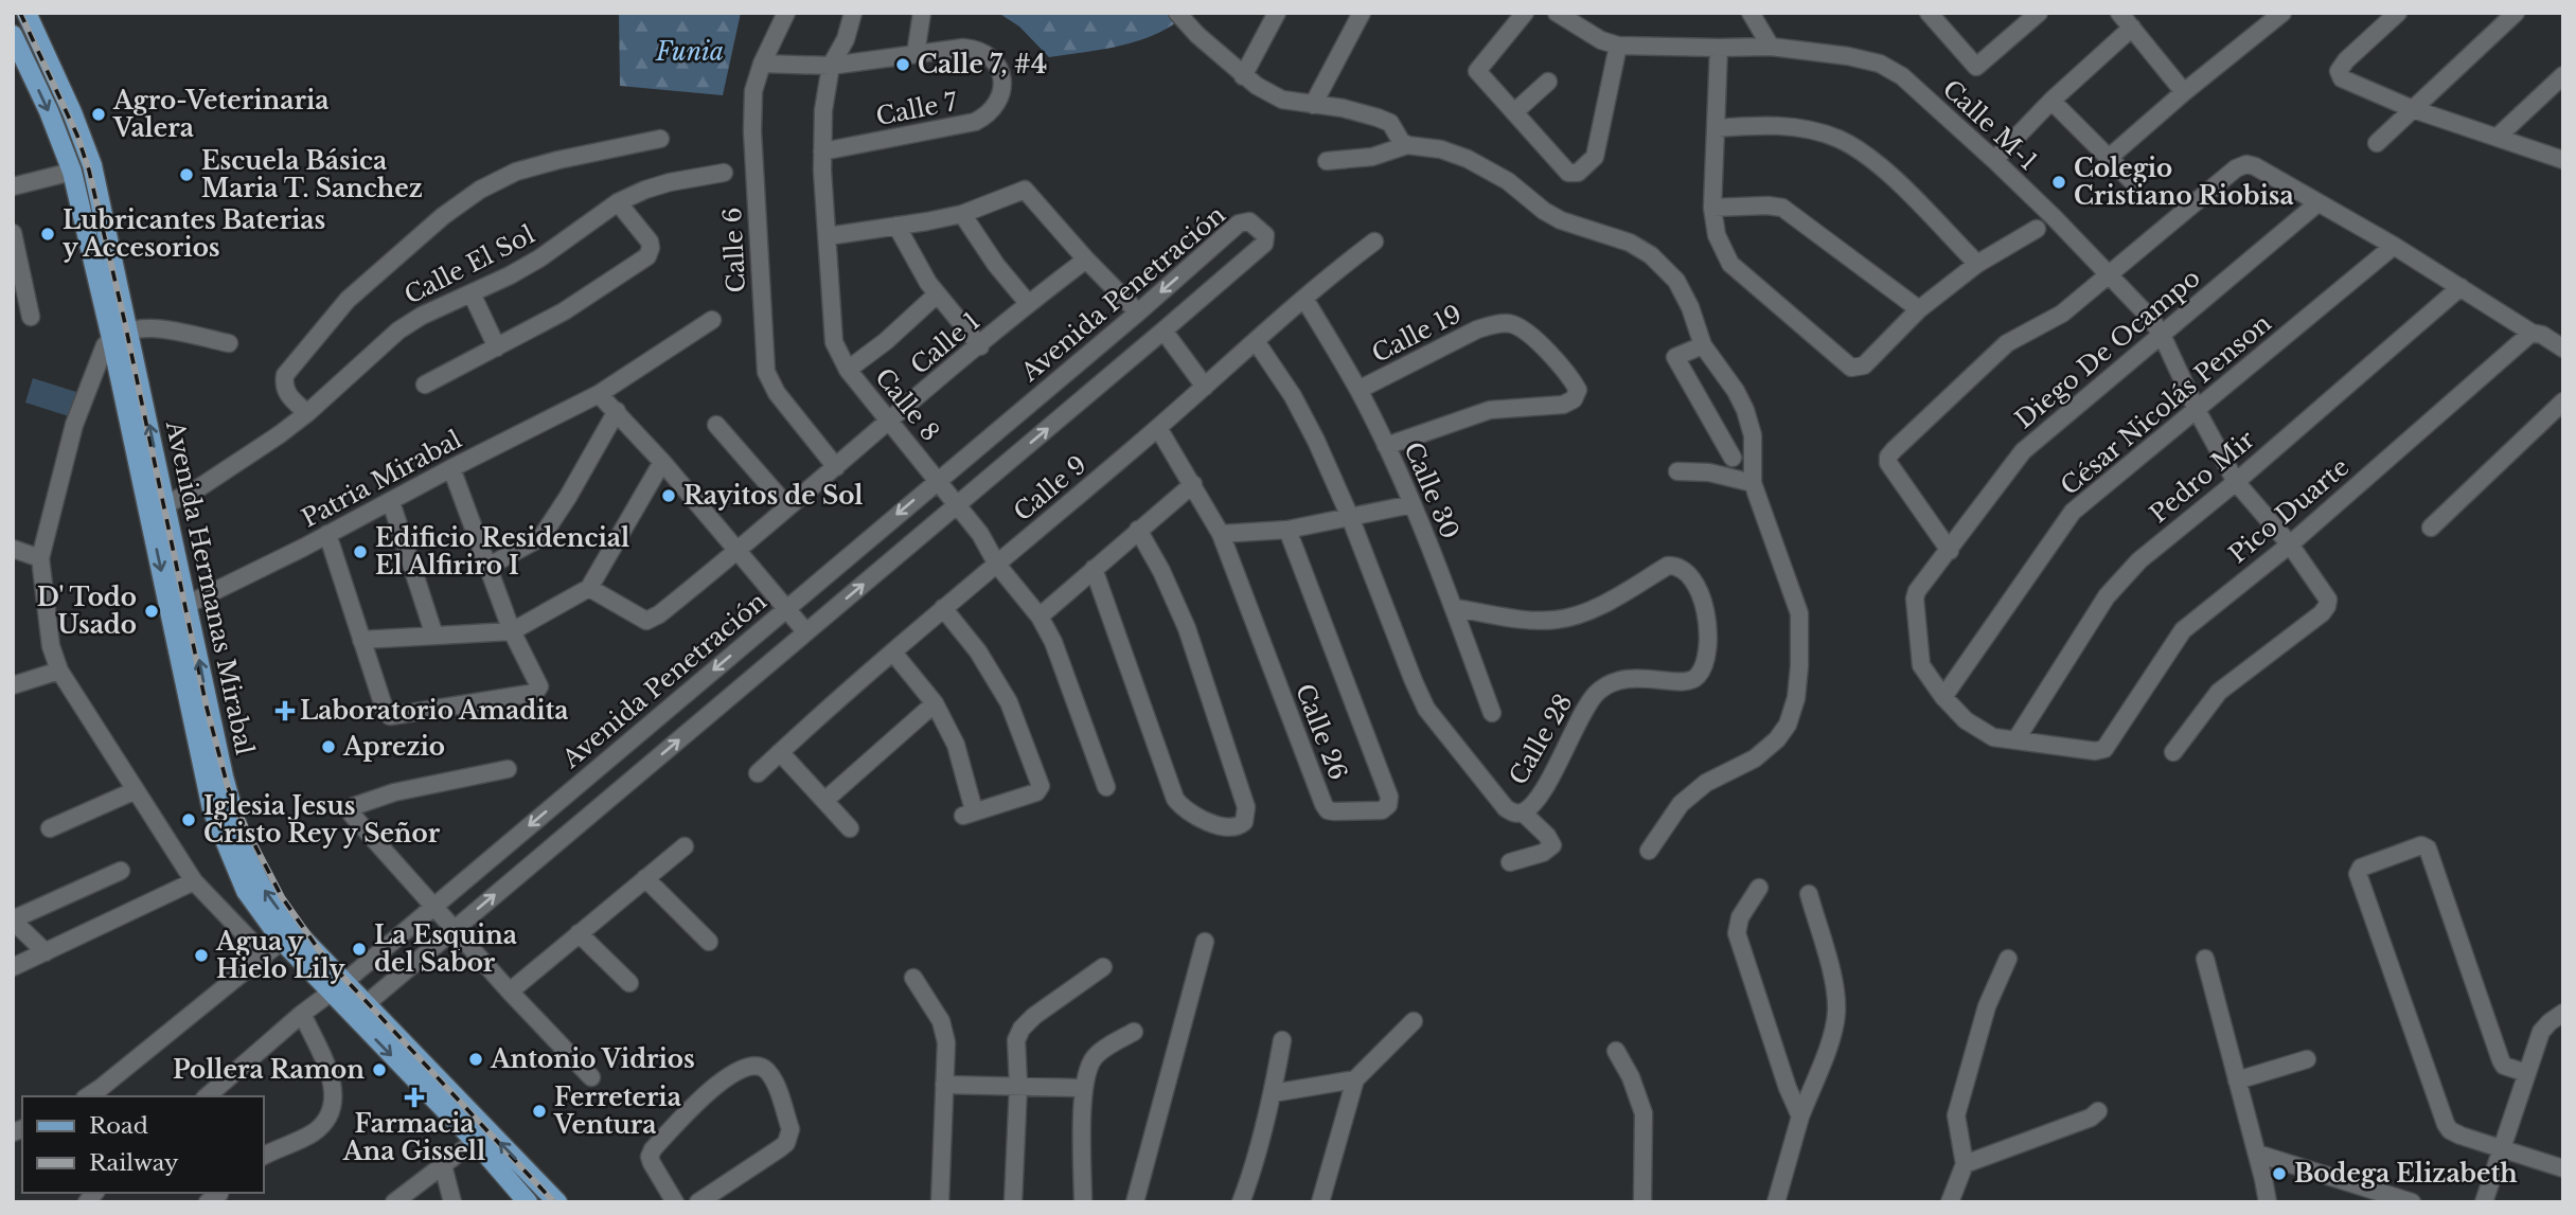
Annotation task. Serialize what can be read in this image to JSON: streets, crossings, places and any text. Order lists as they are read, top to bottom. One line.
{"streets":{"main road":["Avenida Hermanas Mirabal"],"street":["Calle 7","Calle M-1","Calle 6","Calle El Sol","Avenida Penetración","Calle 19","Calle 1","Diego De Ocampo","Calle 8","César Nicolás Penson","Pedro Mir","Patria Mirabal","Calle 9","Calle 30","Pico Duarte","Calle 26","Calle 28"]},"crossings":[["Calle 7","Calle 6"],["Calle 7","Calle 8"],["Calle M-1","Diego De Ocampo"],["Calle M-1","César Nicolás Penson"],["Calle M-1","Pedro Mir"],["Calle M-1","Pico Duarte"],["Calle 6","Calle 1"],["Calle El Sol","Avenida Hermanas Mirabal"],["Avenida Penetración","Calle 8"],["Avenida Penetración","Avenida Hermanas Mirabal"],["Calle 19","Calle 30"],["Calle 1","Calle 8"],["Diego De Ocampo","César Nicolás Penson"],["Diego De Ocampo","Pedro Mir"],["Diego De Ocampo","Pico Duarte"],["Calle 8","Calle 9"],["Patria Mirabal","Avenida Hermanas Mirabal"],["Calle 9","Calle 30"],["Calle 9","Calle 26"],["Calle 9","Calle 28"],["Calle 30","Calle 28"]],"parks":["Funia"],"places":{"other":["Calle 7, #4","Agro-Veterinaria Valera","Escuela Básica Maria T. Sanchez","Colegio Cristiano Riobisa","Lubricantes Baterias y Accesorios","Rayitos de Sol","Edificio Residencial El Alfiriro I","D' Todo Usado","Aprezio","Iglesia Jesus Cristo Rey y Señor","La Esquina del Sabor","Agua y Hielo Lily","Antonio Vidrios","Pollera Ramon","Ferreteria Ventura","Bodega Elizabeth"],"health":["Laboratorio Amadita","Farmacia Ana Gissell"]},"legend":["Road","Railway"]}
